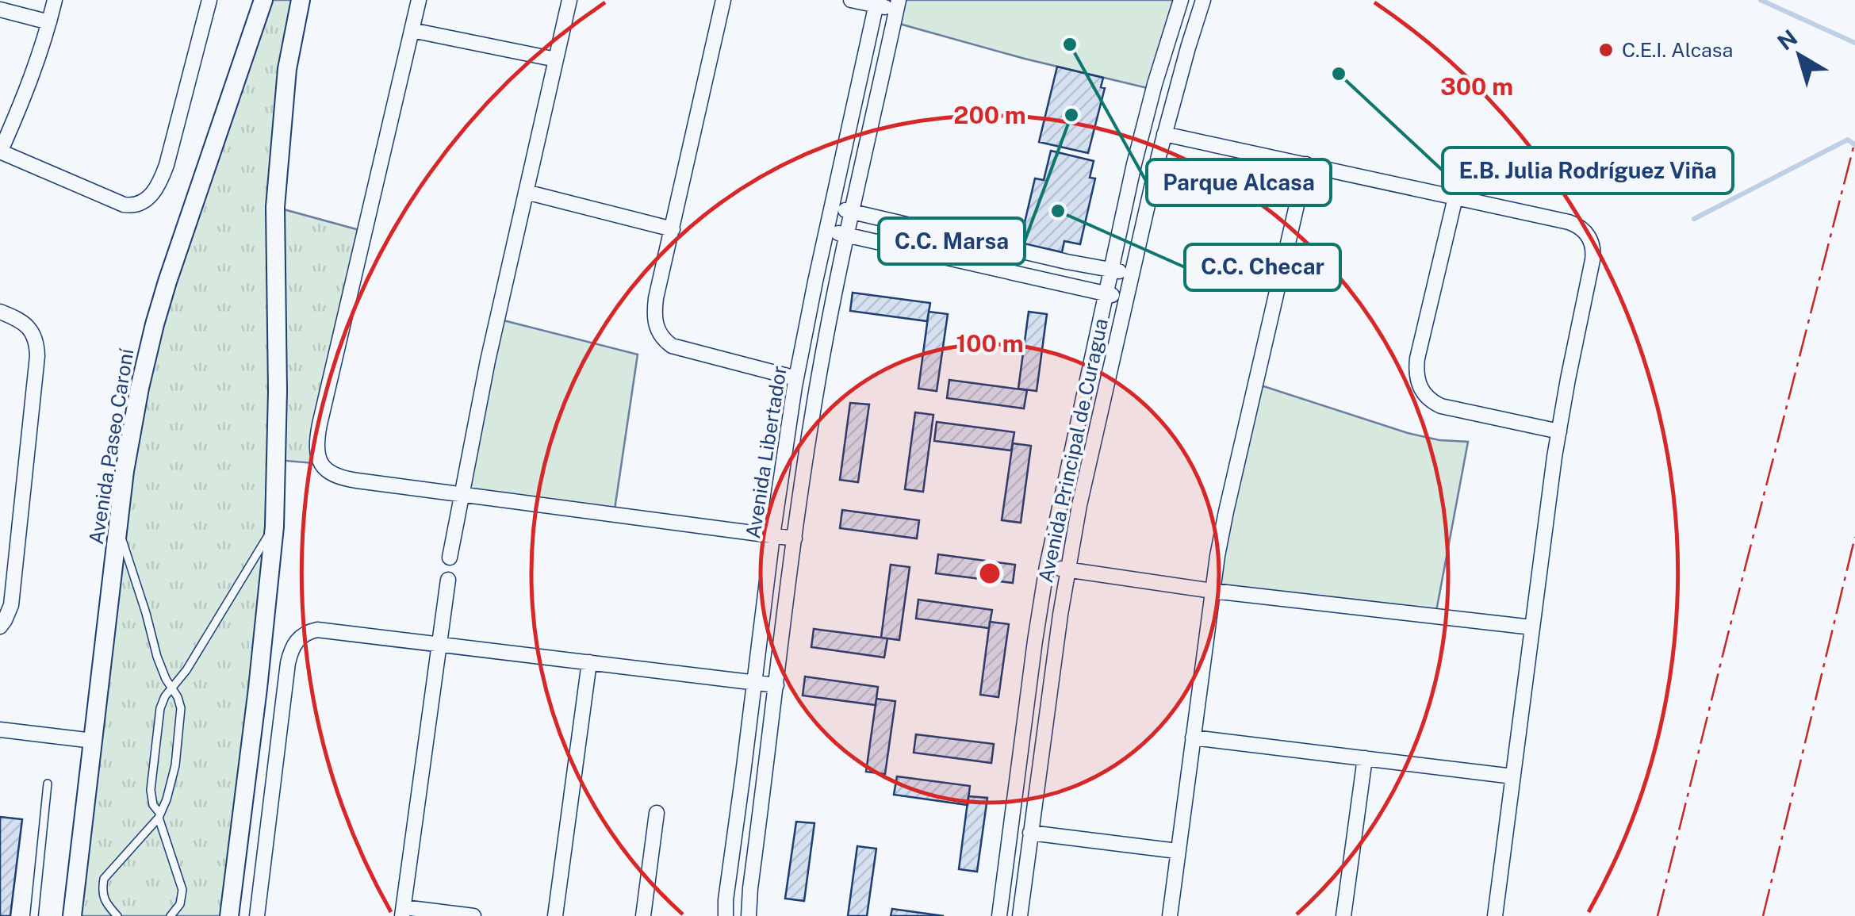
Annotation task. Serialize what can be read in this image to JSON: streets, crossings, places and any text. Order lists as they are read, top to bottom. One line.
{"streets":{"street":["Avenida Paseo Caroní","Avenida Principal de Curagua","Avenida Libertador"]},"places":["Parque Alcasa","C.E.I. Alcasa","E.B. Julia Rodríguez Viña","C.C. Marsa","C.C. Checar"],"north":"top left","rings":["300 m","200 m","100 m"]}
